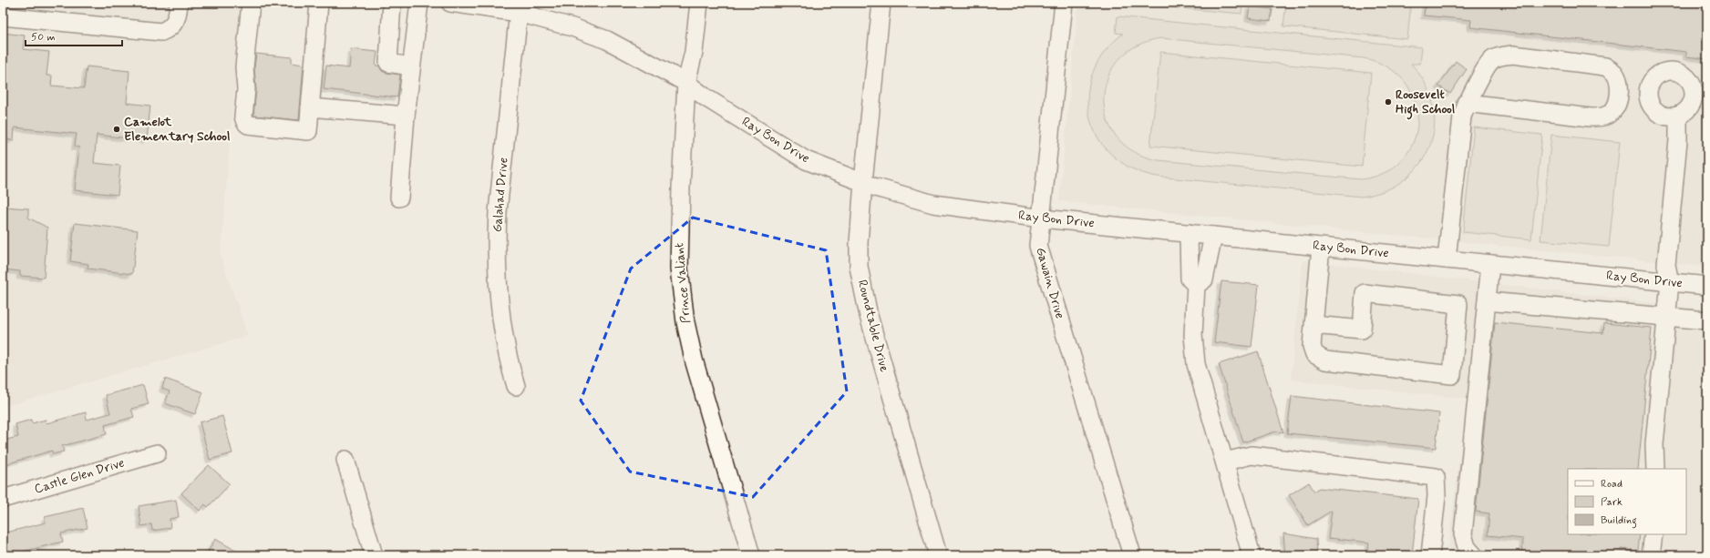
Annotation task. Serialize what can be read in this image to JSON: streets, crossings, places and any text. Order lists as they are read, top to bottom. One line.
{"streets":{"street":["Ray Bon Drive","Galahad Drive","Prince Valiant","Gawain Drive","Roundtable Drive","Castle Glen Drive"]},"crossings":[["Ray Bon Drive","Galahad Drive"],["Ray Bon Drive","Prince Valiant"],["Ray Bon Drive","Gawain Drive"],["Ray Bon Drive","Roundtable Drive"]],"places":["Roosevelt High School","Camelot Elementary School"],"legend":["Road","Park","Building"],"scale_bar":"50 m"}
